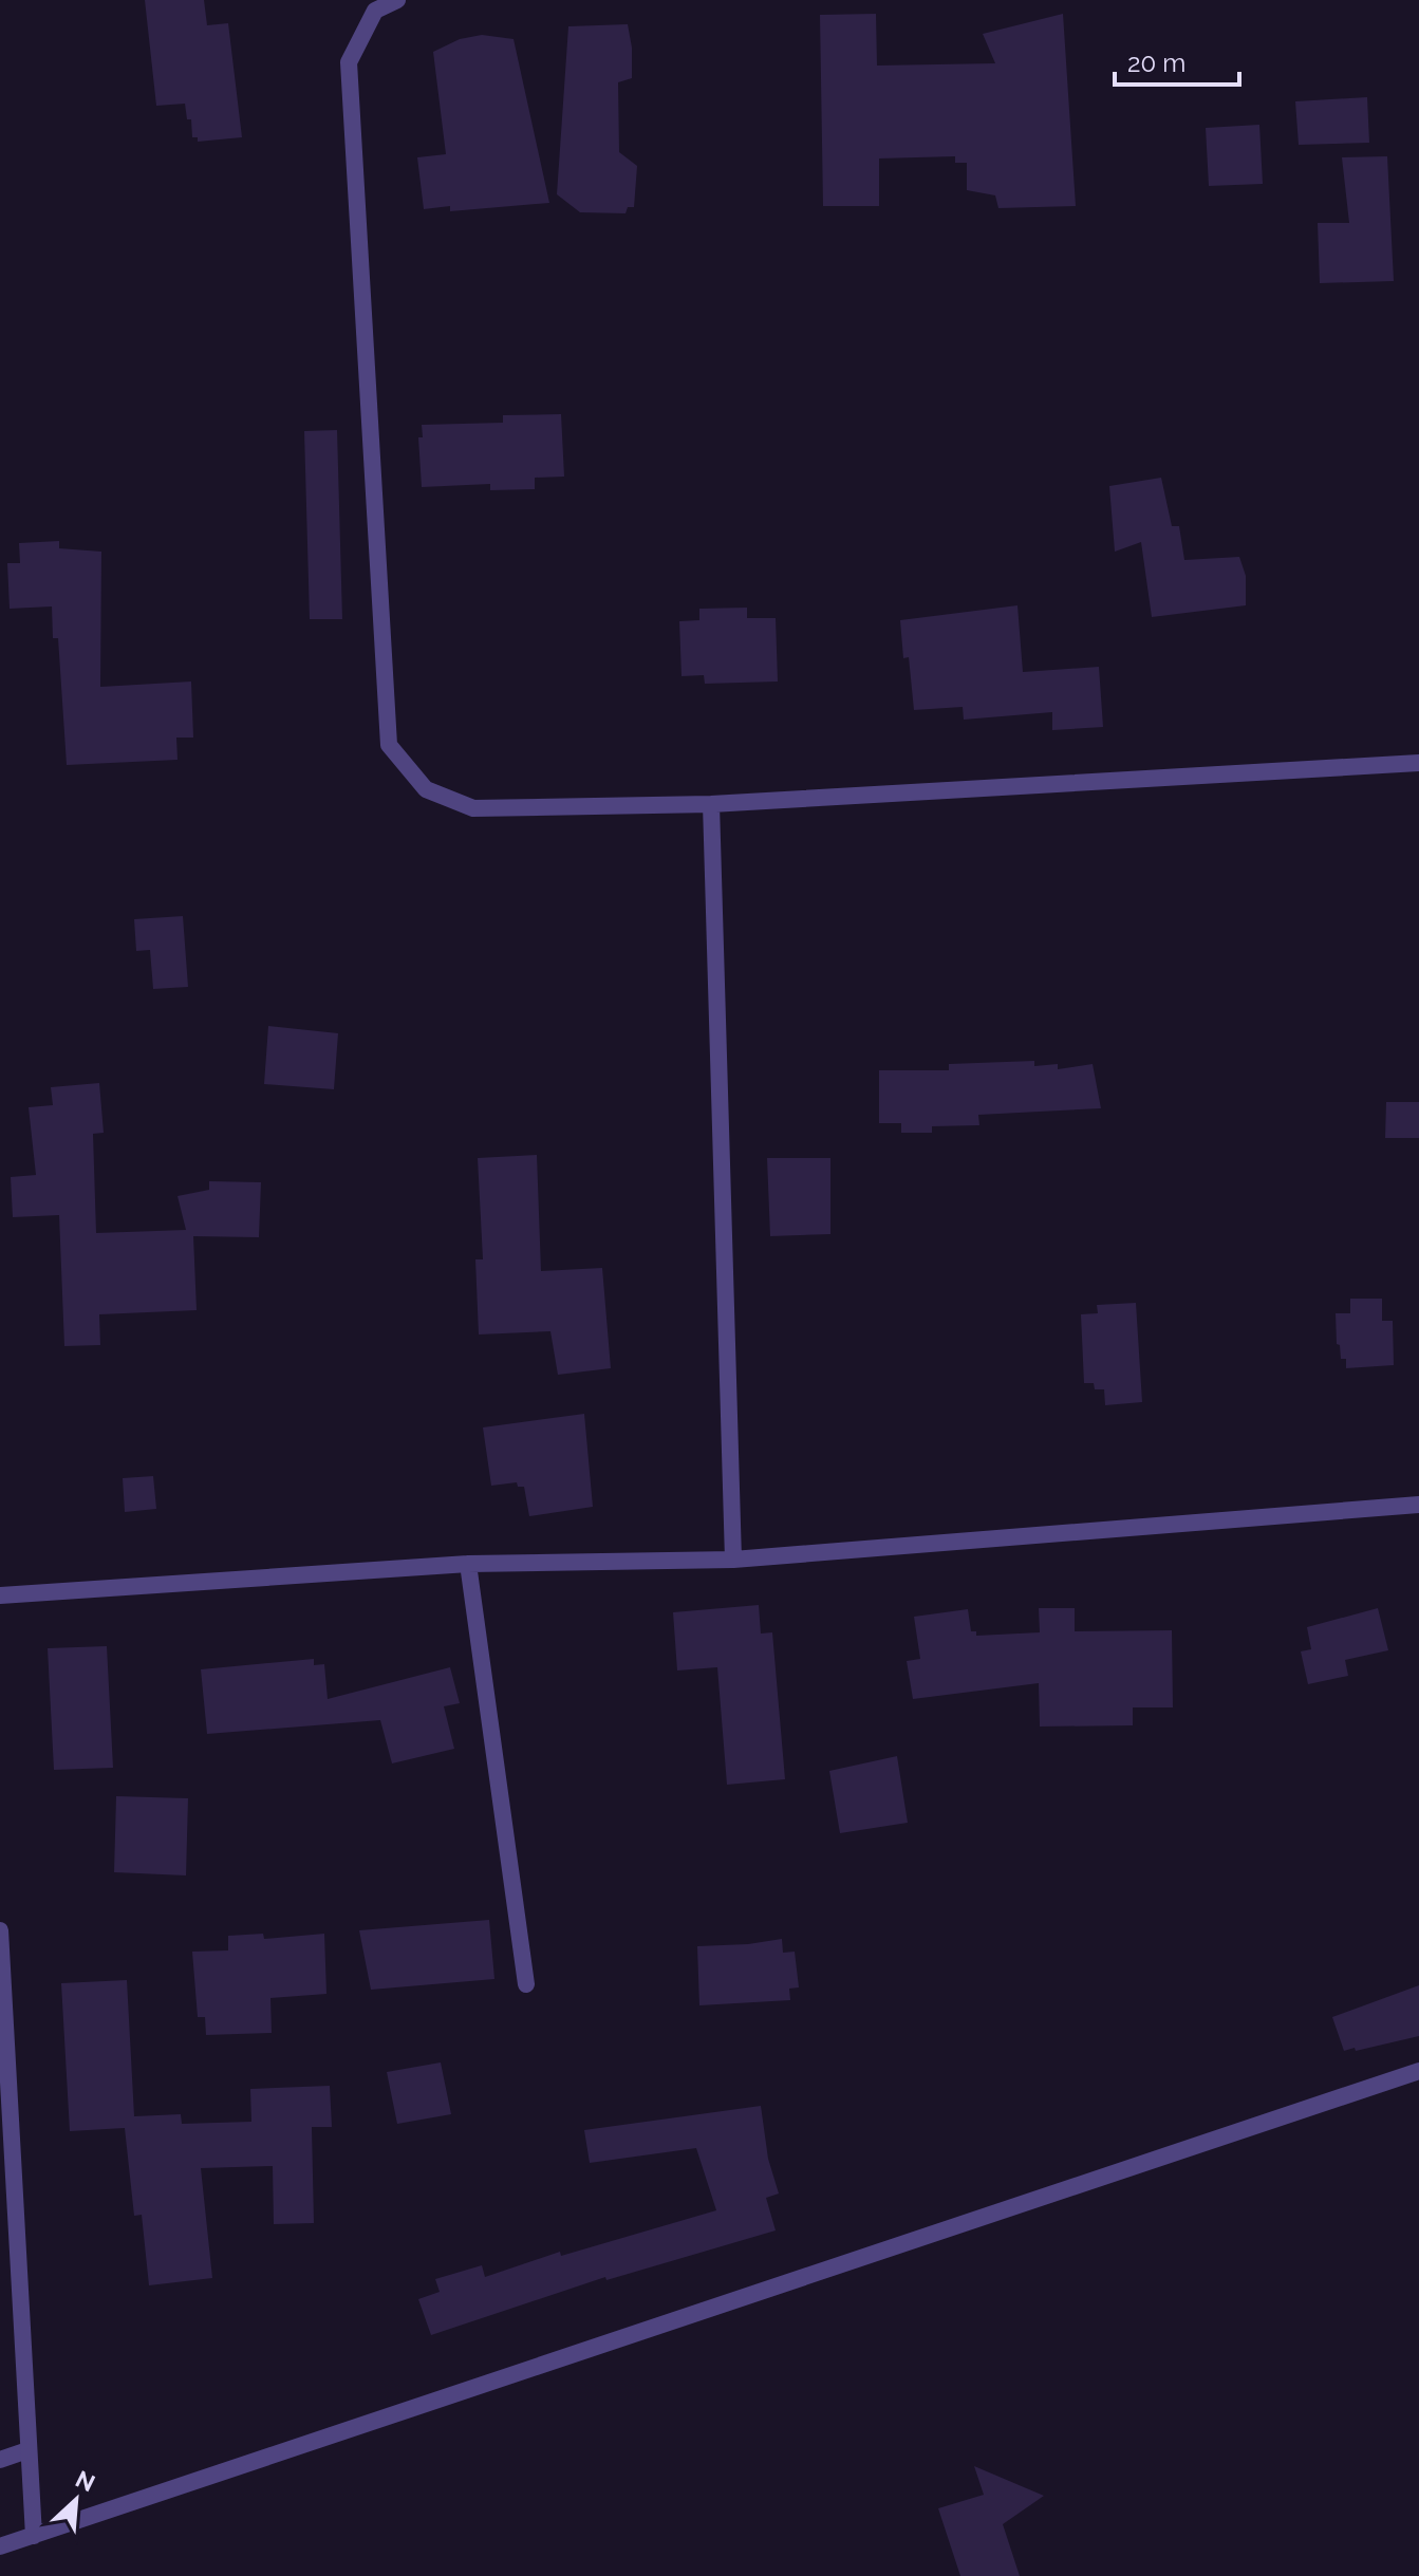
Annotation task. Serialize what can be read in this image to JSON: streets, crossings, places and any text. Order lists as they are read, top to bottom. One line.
{"scale_bar":"20 m","north":"top right"}
